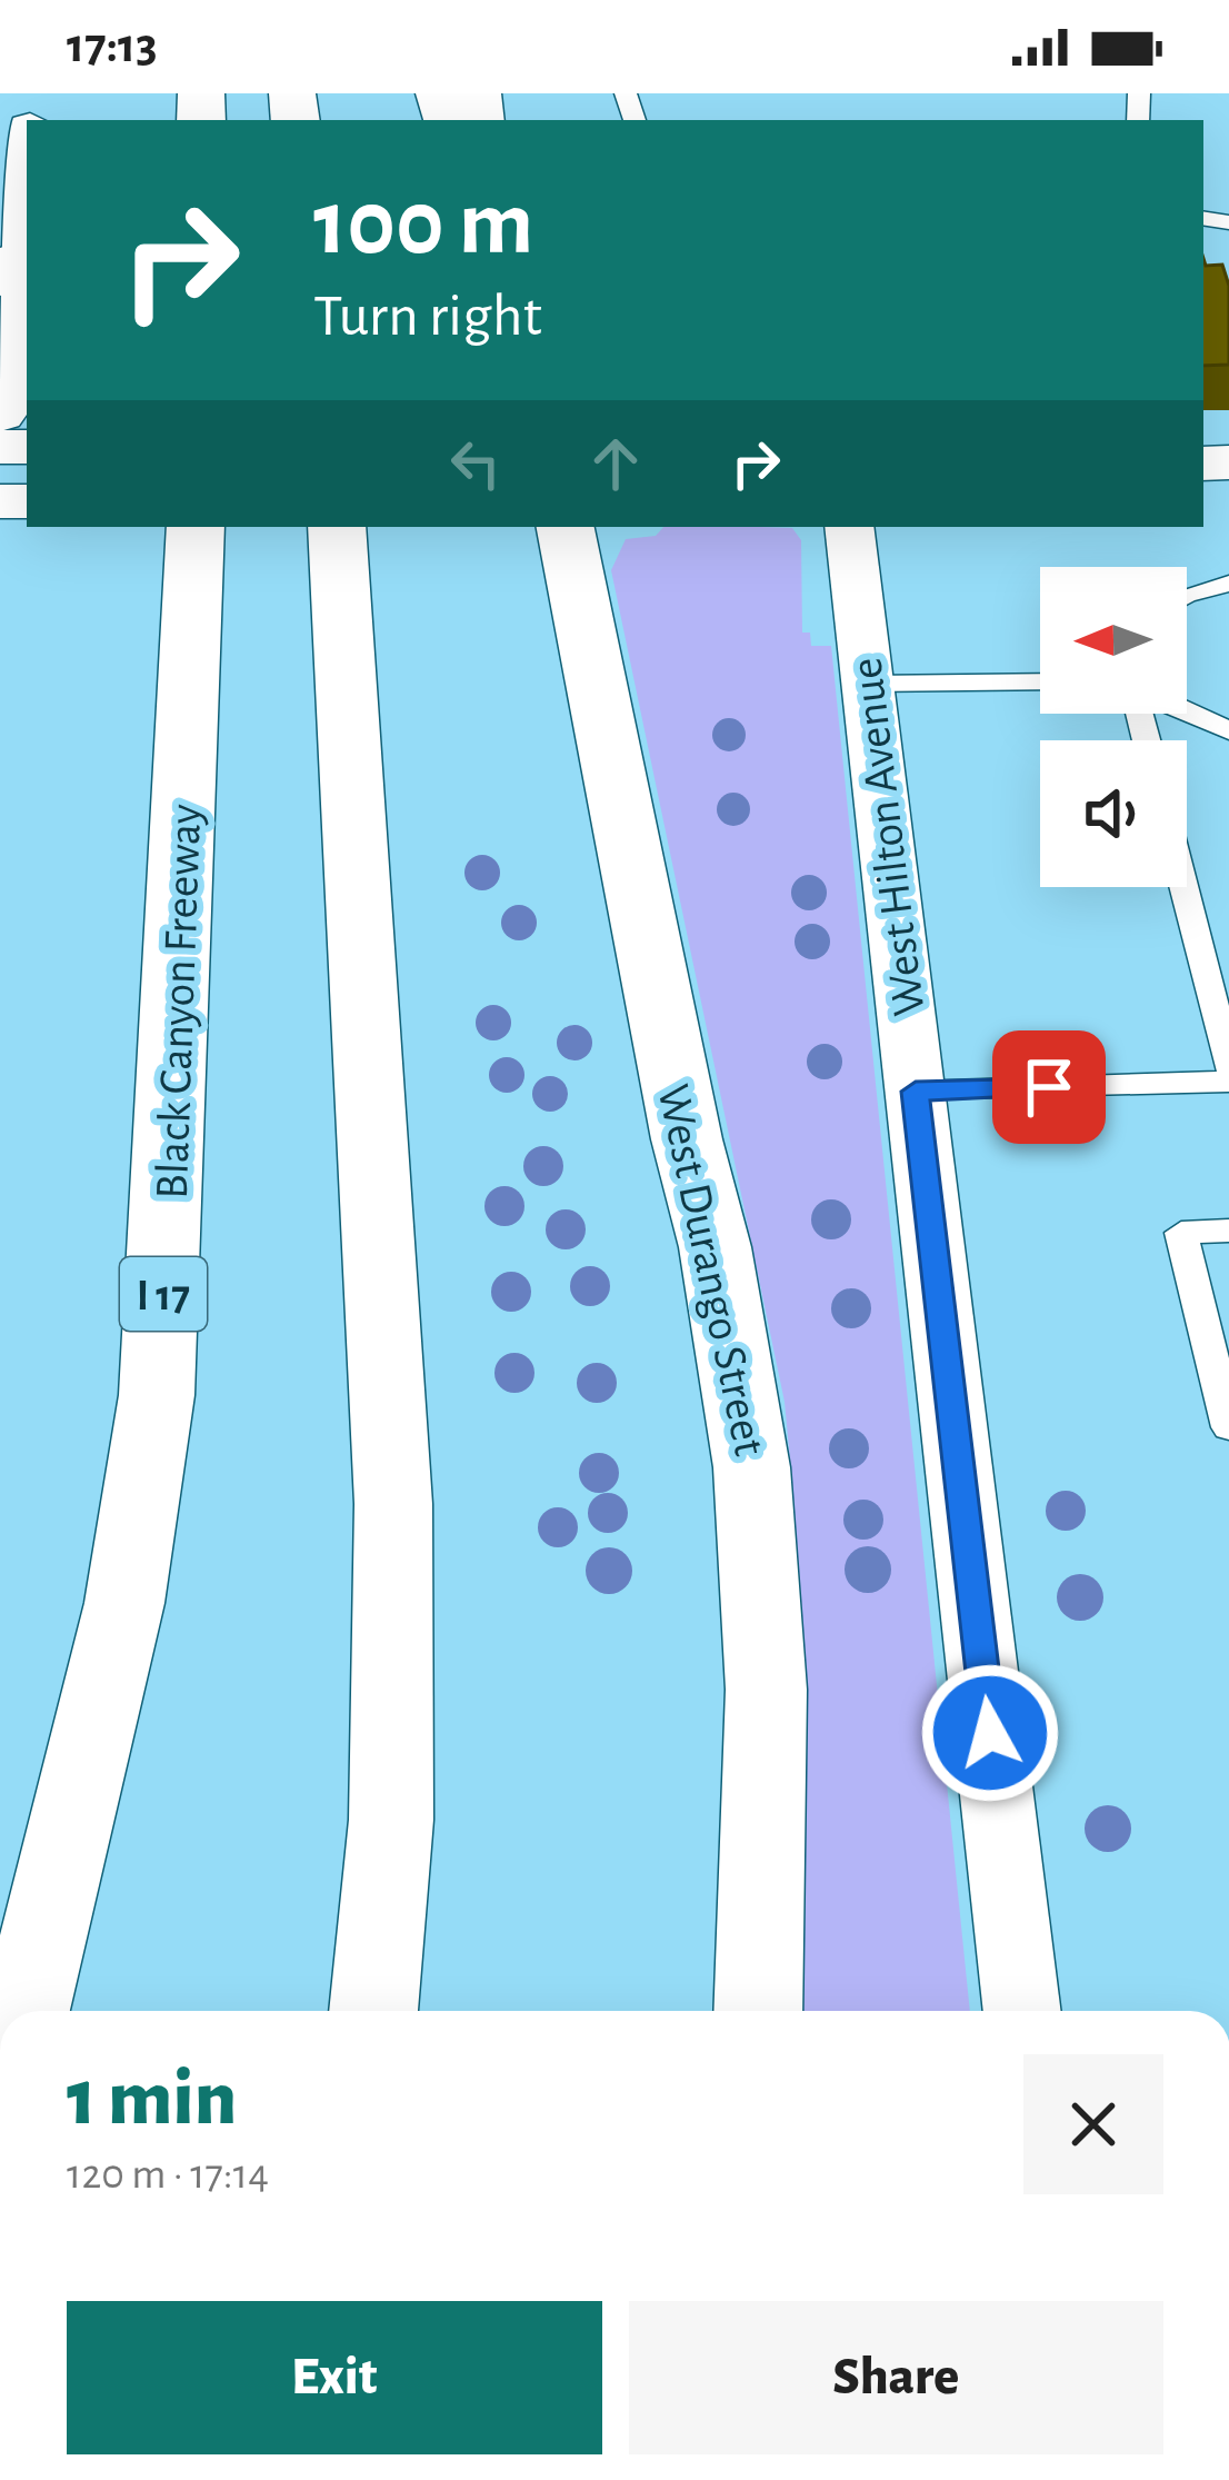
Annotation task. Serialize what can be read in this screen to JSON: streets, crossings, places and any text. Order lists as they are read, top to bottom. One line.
{"streets":{"main road":["Black Canyon Freeway","West Durango Street","I 17"],"street":["West Hilton Avenue"]},"north":"left","page":{"status":"17:13","turn":["100 m","Turn right"],"heading":["1 min","120 m · 17:14"],"buttons":["Exit","Share"]}}
